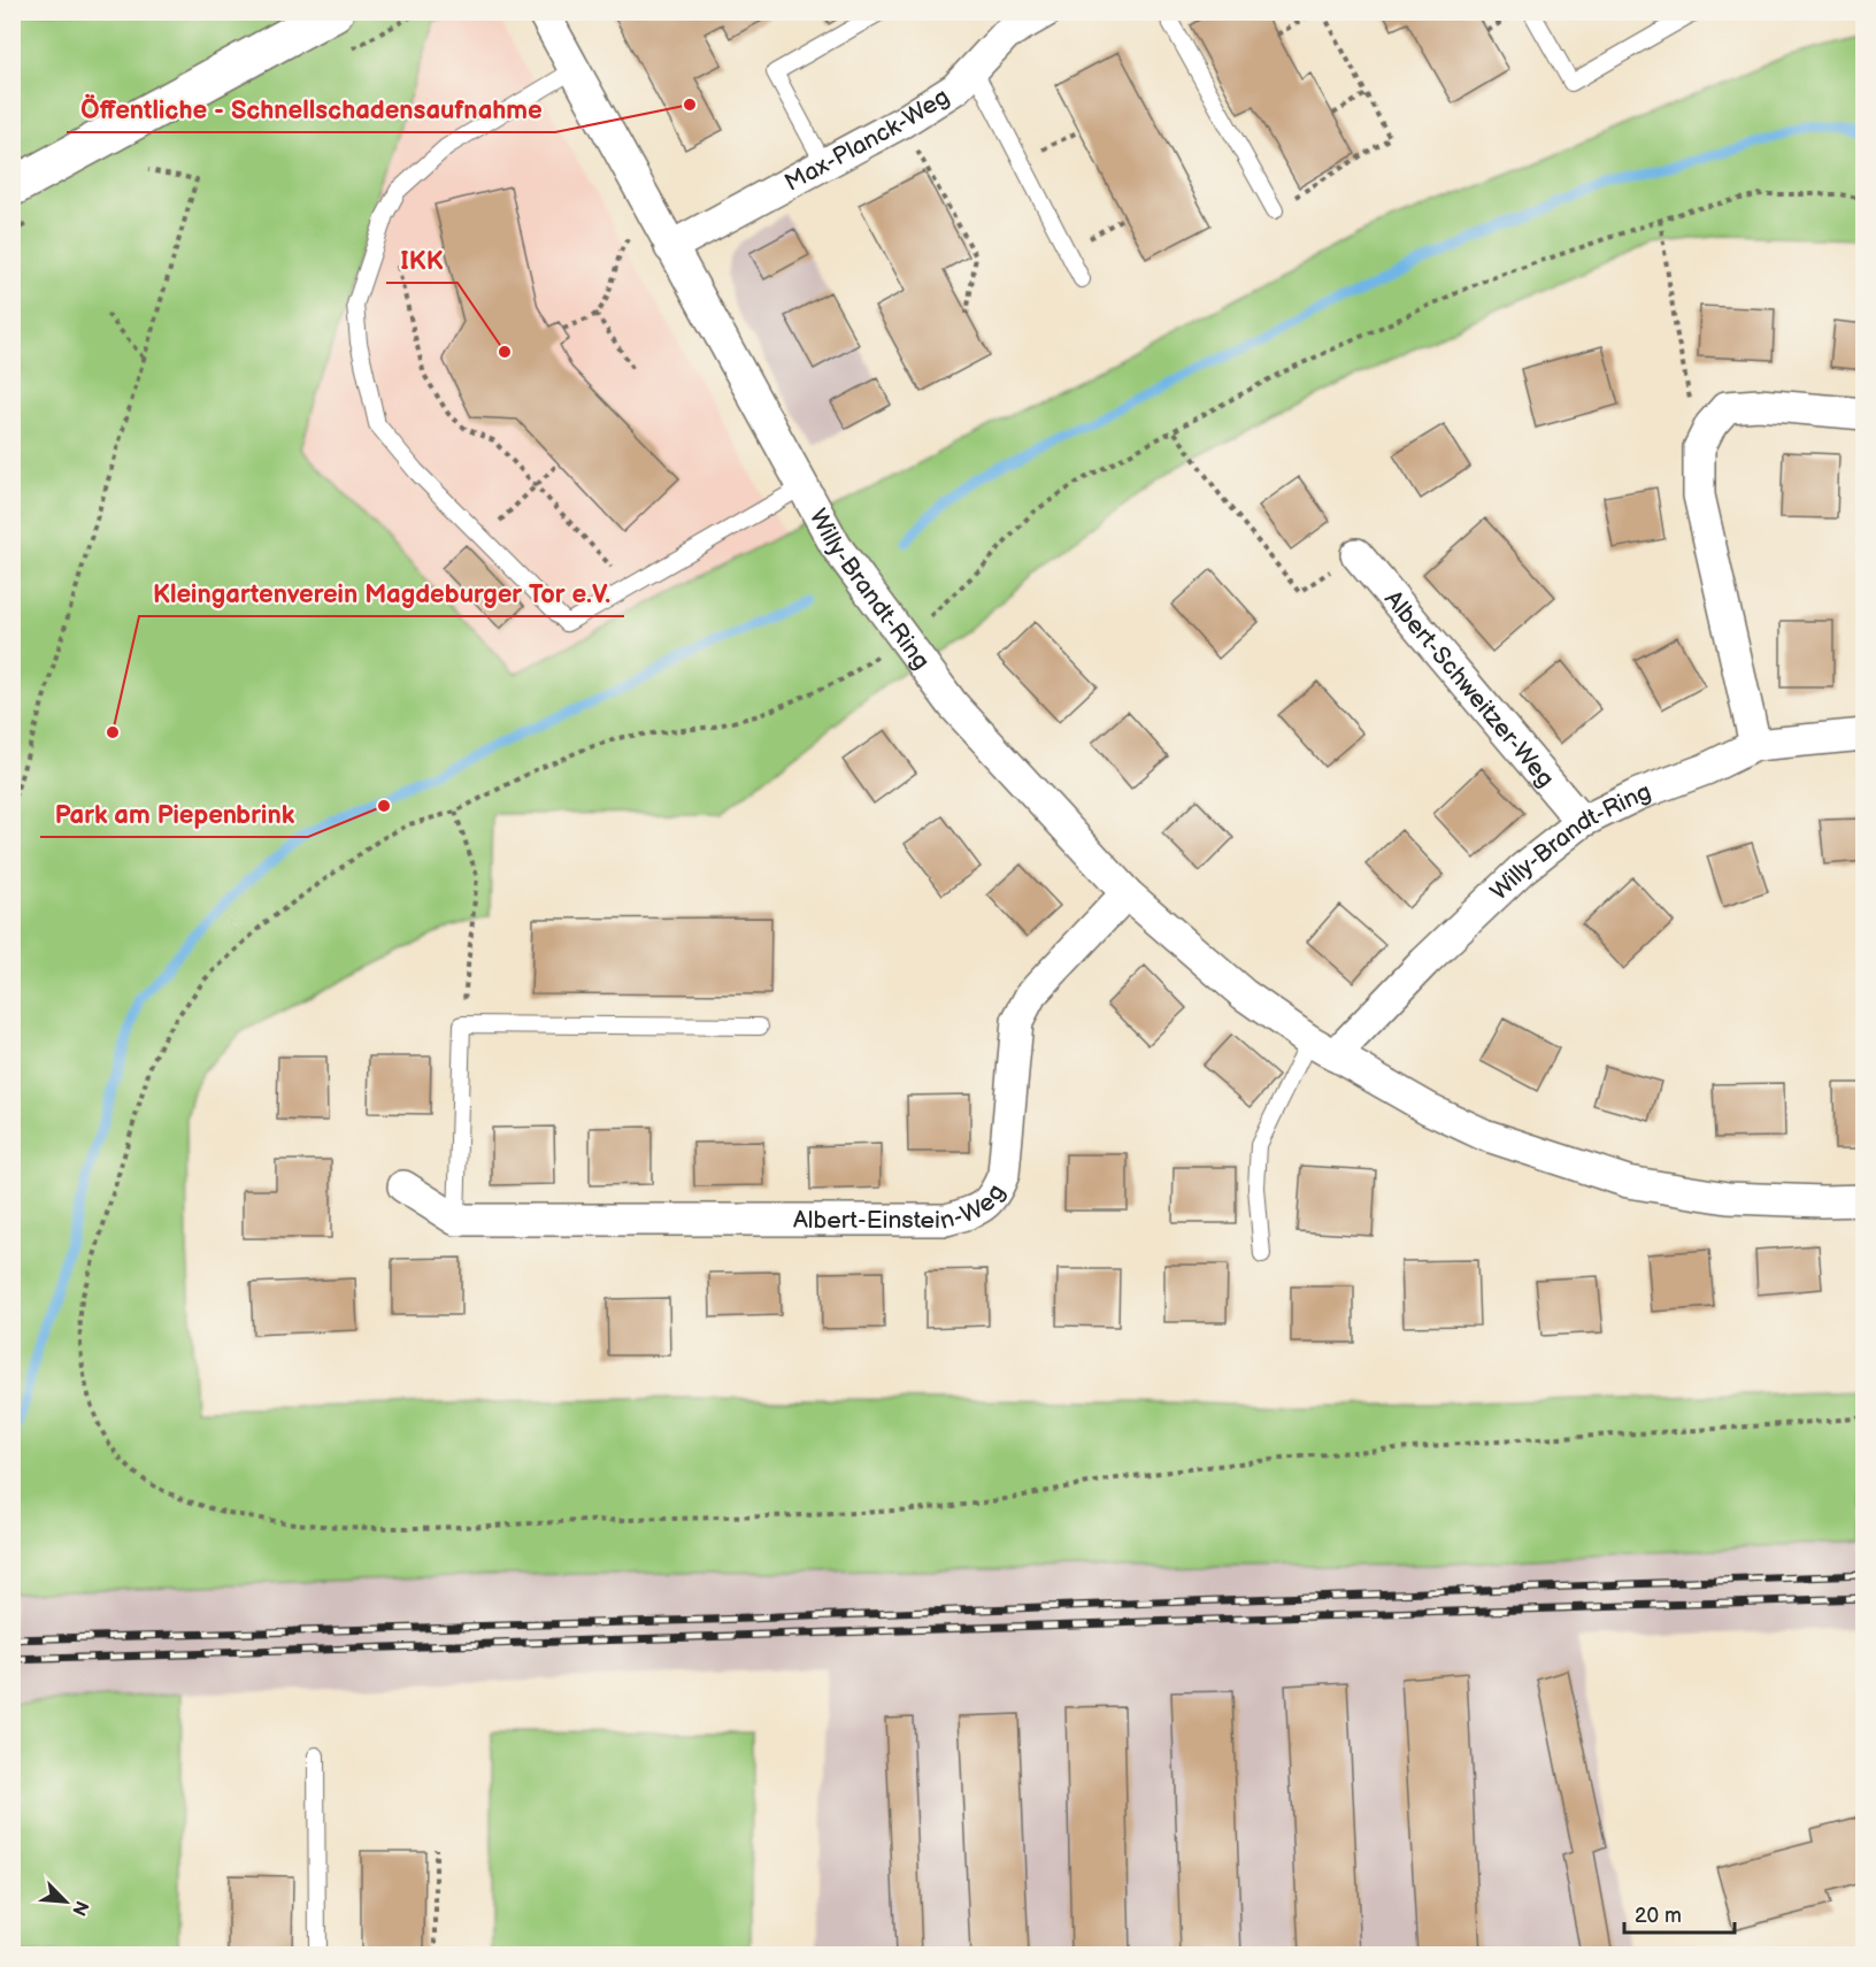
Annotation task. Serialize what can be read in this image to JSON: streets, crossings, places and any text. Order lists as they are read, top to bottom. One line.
{"streets":{"street":["Max-Planck-Weg","Willy-Brandt-Ring","Albert-Schweitzer-Weg","Albert-Einstein-Weg"]},"crossings":[["Max-Planck-Weg","Willy-Brandt-Ring"],["Willy-Brandt-Ring","Albert-Schweitzer-Weg"],["Willy-Brandt-Ring","Albert-Einstein-Weg"]],"places":["Öffentliche - Schnellschadensaufnahme","IKK","Kleingartenverein Magdeburger Tor e.V.","Park am Piepenbrink"],"scale_bar":"20 m","north":"bottom right"}
